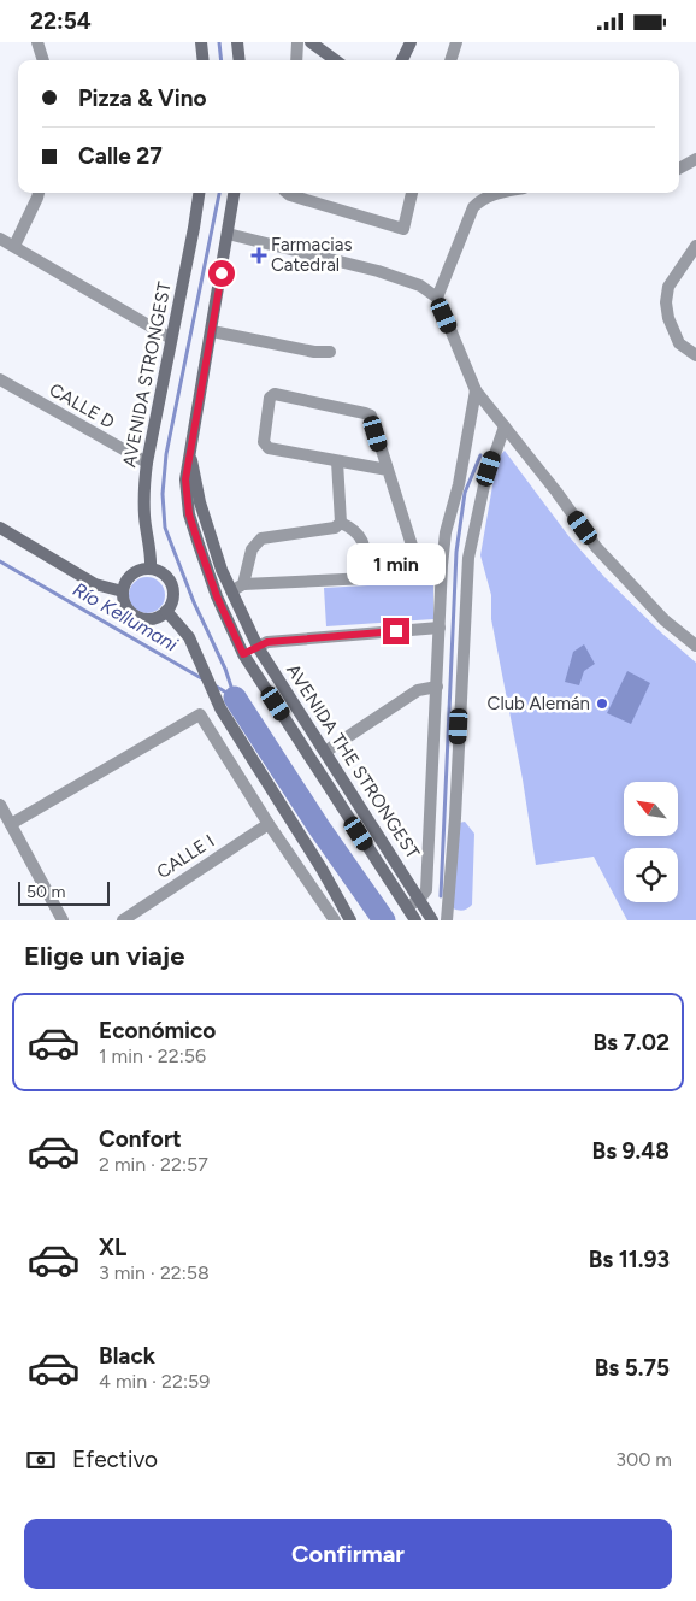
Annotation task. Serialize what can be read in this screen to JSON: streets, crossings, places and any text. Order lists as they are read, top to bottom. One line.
{"streets":{"main road":["AVENIDA STRONGEST","AVENIDA THE STRONGEST"],"street":["CALLE D","CALLE I"]},"crossings":[["AVENIDA STRONGEST","CALLE D"]],"water":["Río Kellumani"],"places":{"health":["Farmacias Catedral"],"other":["Club Alemán"]},"scale_bar":"50 m","north":"top left","page":{"status":"22:54","banner":["Pizza & Vino","Calle 27"],"bubble":"1 min","scale":"50 m","heading":"Elige un viaje","list":[{"name":"Económico","note":"1 min · 22:56","value":"Bs 7.02"},{"name":"Confort","note":"2 min · 22:57","value":"Bs 9.48"},{"name":"XL","note":"3 min · 22:58","value":"Bs 11.93"},{"name":"Black","note":"4 min · 22:59","value":"Bs 5.75"}],"pay":["Efectivo","300 m"],"buttons":"Confirmar"}}
